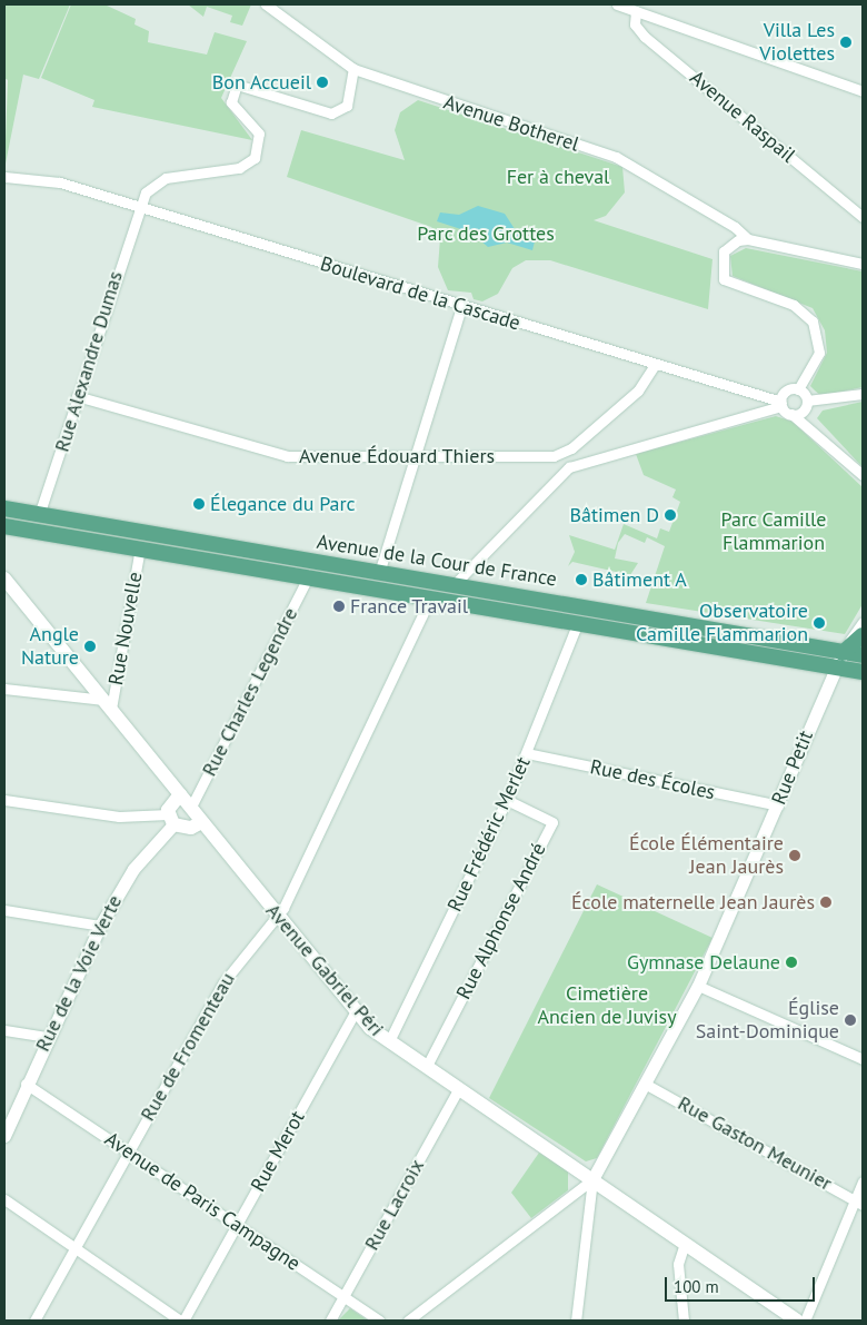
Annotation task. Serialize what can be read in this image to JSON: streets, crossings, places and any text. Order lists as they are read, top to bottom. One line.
{"streets":{"main road":["Avenue de la Cour de France","Avenue Gabriel Péri"],"street":["Avenue Raspail","Avenue Botherel","Boulevard de la Cascade","Rue Alexandre Dumas","Avenue Édouard Thiers","Rue Nouvelle","Rue Charles Legendre","Rue Petit","Rue des Écoles","Rue Frédéric Merlet","Rue Alphonse André","Rue de la Voie Verte","Rue de Fromenteau","Rue Gaston Meunier","Rue Merot","Avenue de Paris Campagne","Rue Lacroix"]},"crossings":[["Boulevard de la Cascade","Rue Alexandre Dumas"],["Rue Alexandre Dumas","Avenue Édouard Thiers"],["Rue Alexandre Dumas","Avenue de la Cour de France"],["Avenue de la Cour de France","Rue Nouvelle"],["Avenue de la Cour de France","Rue Charles Legendre"],["Avenue de la Cour de France","Rue Petit"],["Avenue de la Cour de France","Rue Frédéric Merlet"],["Avenue de la Cour de France","Rue de Fromenteau"],["Rue Nouvelle","Avenue Gabriel Péri"],["Rue Charles Legendre","Avenue Gabriel Péri"],["Rue Petit","Rue des Écoles"],["Rue Petit","Avenue Gabriel Péri"],["Rue Petit","Rue Gaston Meunier"],["Rue des Écoles","Rue Frédéric Merlet"],["Rue Frédéric Merlet","Rue Alphonse André"],["Rue Frédéric Merlet","Avenue Gabriel Péri"],["Rue Alphonse André","Avenue Gabriel Péri"],["Avenue Gabriel Péri","Rue de Fromenteau"],["Avenue Gabriel Péri","Rue Merot"],["Avenue Gabriel Péri","Rue Lacroix"],["Rue de la Voie Verte","Avenue de Paris Campagne"],["Rue de Fromenteau","Avenue de Paris Campagne"],["Rue Merot","Avenue de Paris Campagne"],["Avenue de Paris Campagne","Rue Lacroix"]],"parks":["Fer à cheval","Parc des Grottes","Parc Camille Flammarion","Cimetière Ancien de Juvisy"],"places":["Villa Les Violettes","Bon Accueil","Élegance du Parc","Bâtimen D","Bâtiment A","France Travail","Observatoire Camille Flammarion","Angle Nature","École Élémentaire Jean Jaurès","École maternelle Jean Jaurès","Gymnase Delaune","Église Saint-Dominique"],"scale_bar":"100 m"}
